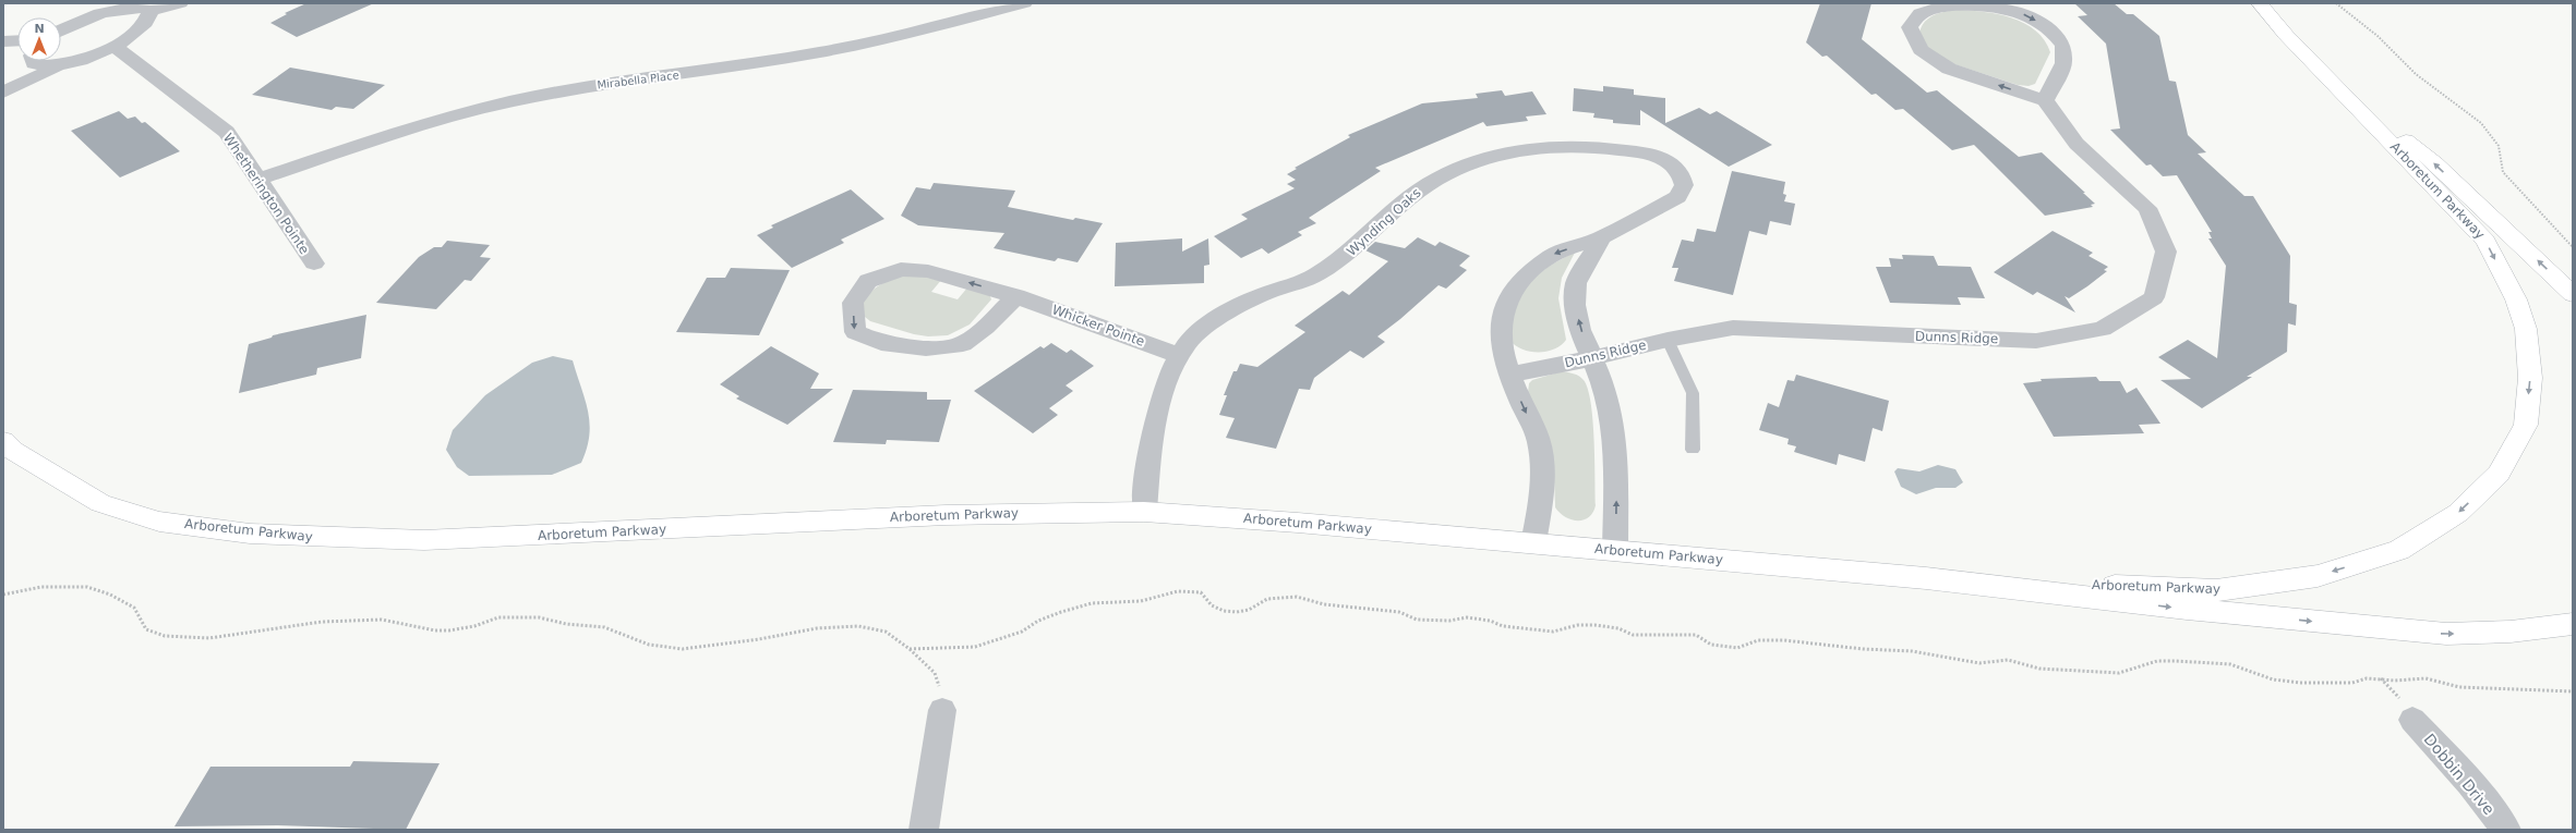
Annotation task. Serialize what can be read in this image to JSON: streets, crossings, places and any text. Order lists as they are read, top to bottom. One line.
{"streets":{"street":["Mirabella Place","Arboretum Parkway","Whetherington Pointe","Wynding Oaks","Whicker Pointe","Dunns Ridge","Dobbin Drive"]},"crossings":[["Mirabella Place","Whetherington Pointe"],["Arboretum Parkway","Wynding Oaks"],["Wynding Oaks","Whicker Pointe"],["Wynding Oaks","Dunns Ridge"]],"north":"top"}
